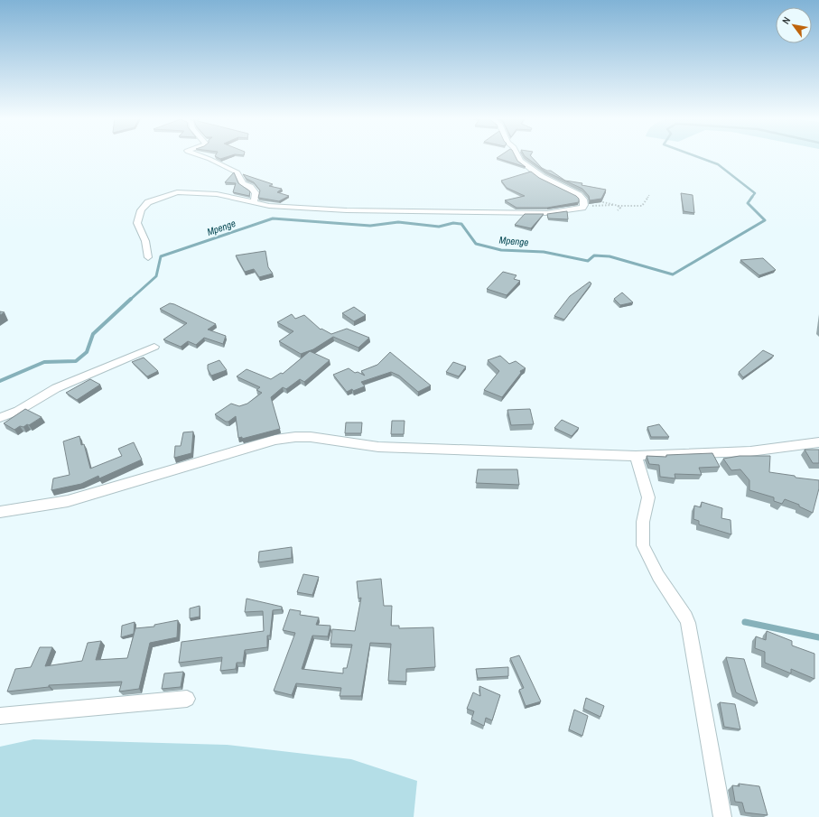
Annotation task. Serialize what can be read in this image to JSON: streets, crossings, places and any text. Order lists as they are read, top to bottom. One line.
{"water":["Mpenge"],"north":"top left"}
